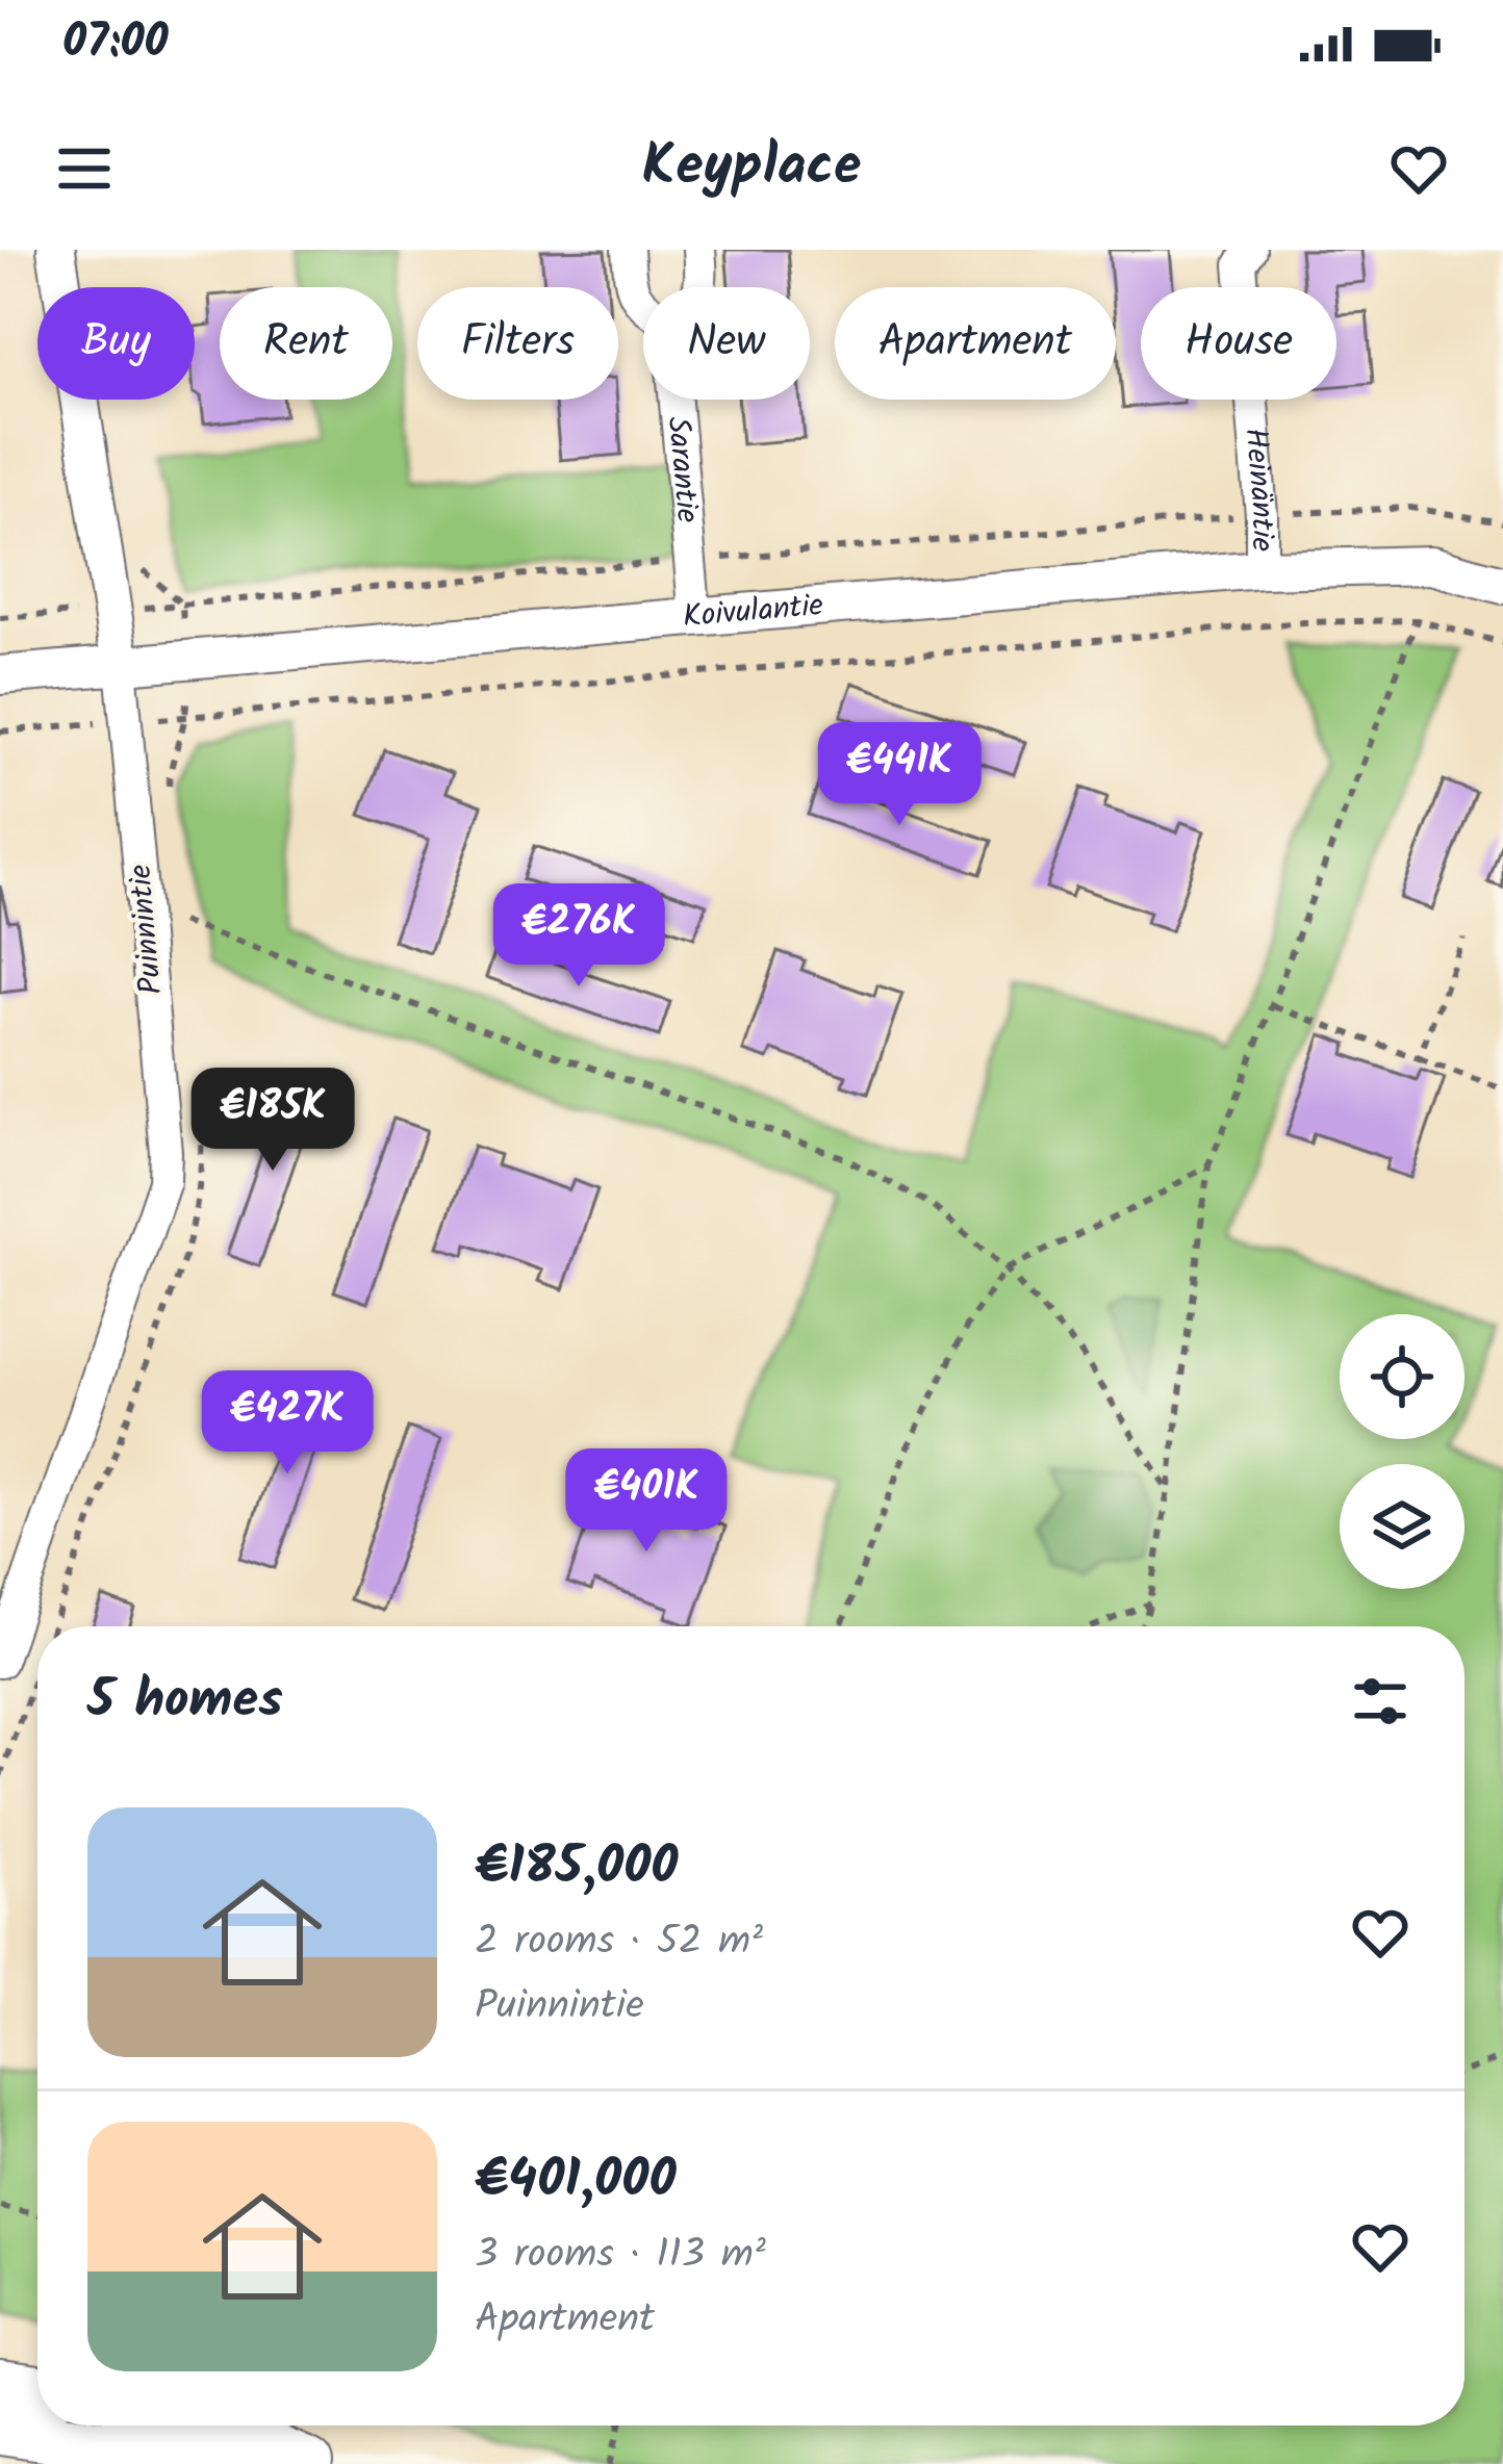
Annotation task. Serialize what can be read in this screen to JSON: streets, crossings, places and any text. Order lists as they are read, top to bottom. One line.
{"streets":{"street":["Sarantie","Heinäntie","Koivulantie","Puinnintie"]},"crossings":[["Sarantie","Koivulantie"],["Heinäntie","Koivulantie"],["Koivulantie","Puinnintie"]],"page":{"status":"07:00","header":"Keyplace","chip":["Buy","Rent","Filters","New","Apartment","House"],"price":["€441K","€276K","€185K","€427K","€401K"],"heading":"5 homes","list":[{"name":"€185,000","note":"2 rooms · 52 m² · Puinnintie"},{"name":"€401,000","note":"3 rooms · 113 m² · Apartment"}]}}
